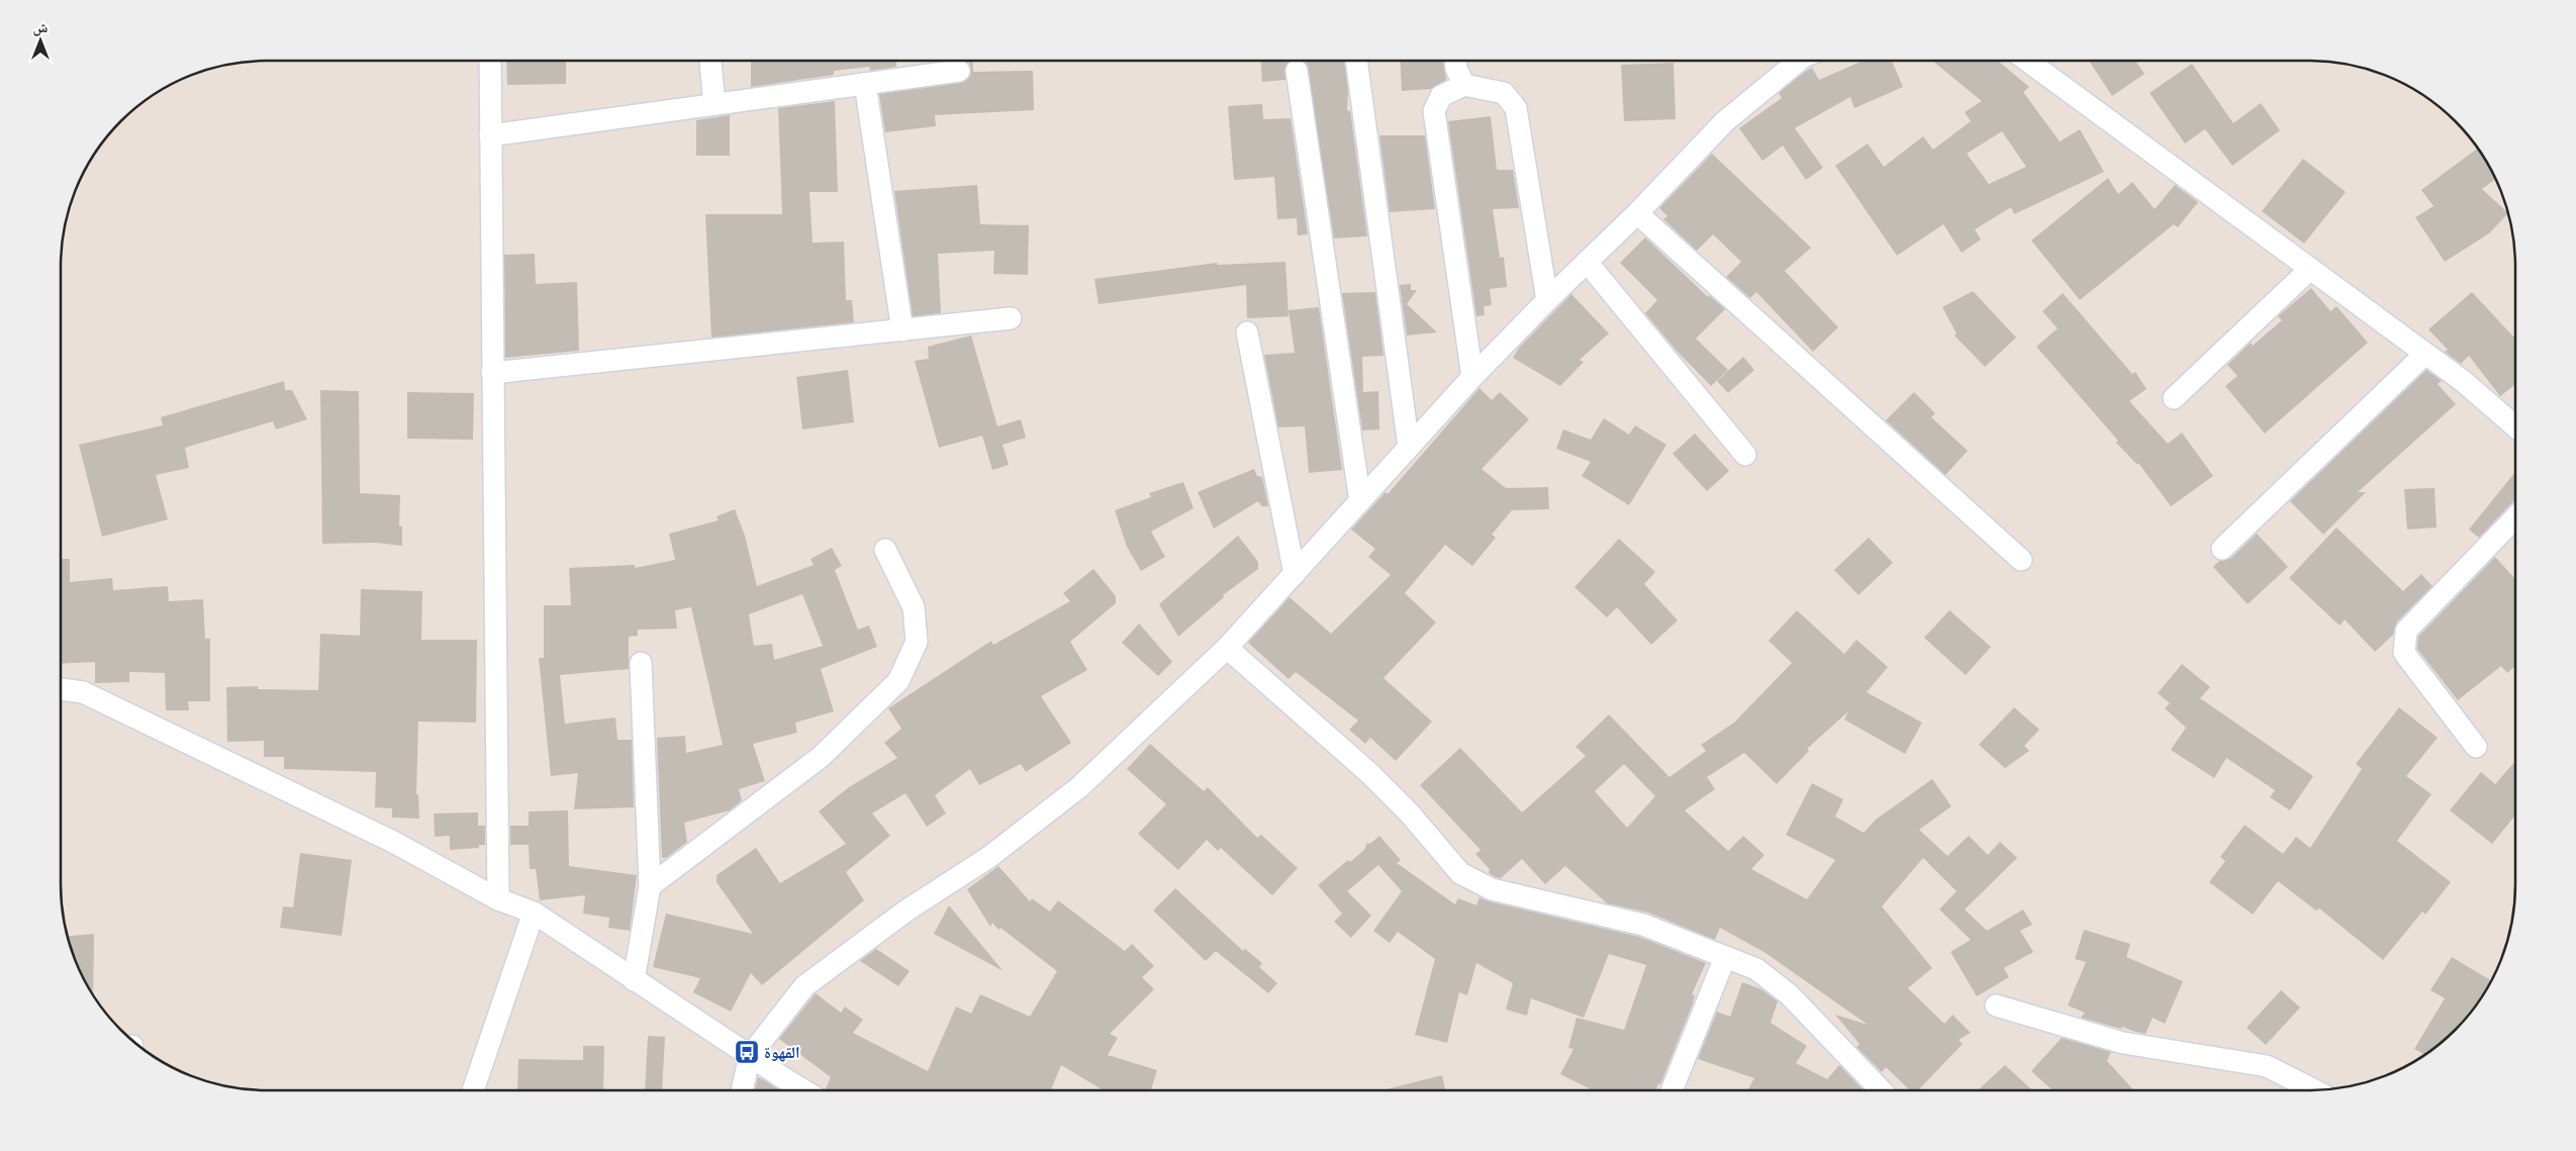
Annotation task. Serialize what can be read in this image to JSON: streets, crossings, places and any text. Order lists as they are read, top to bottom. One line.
{"places":{"bus stop":["القهوة"]},"north":"top"}
